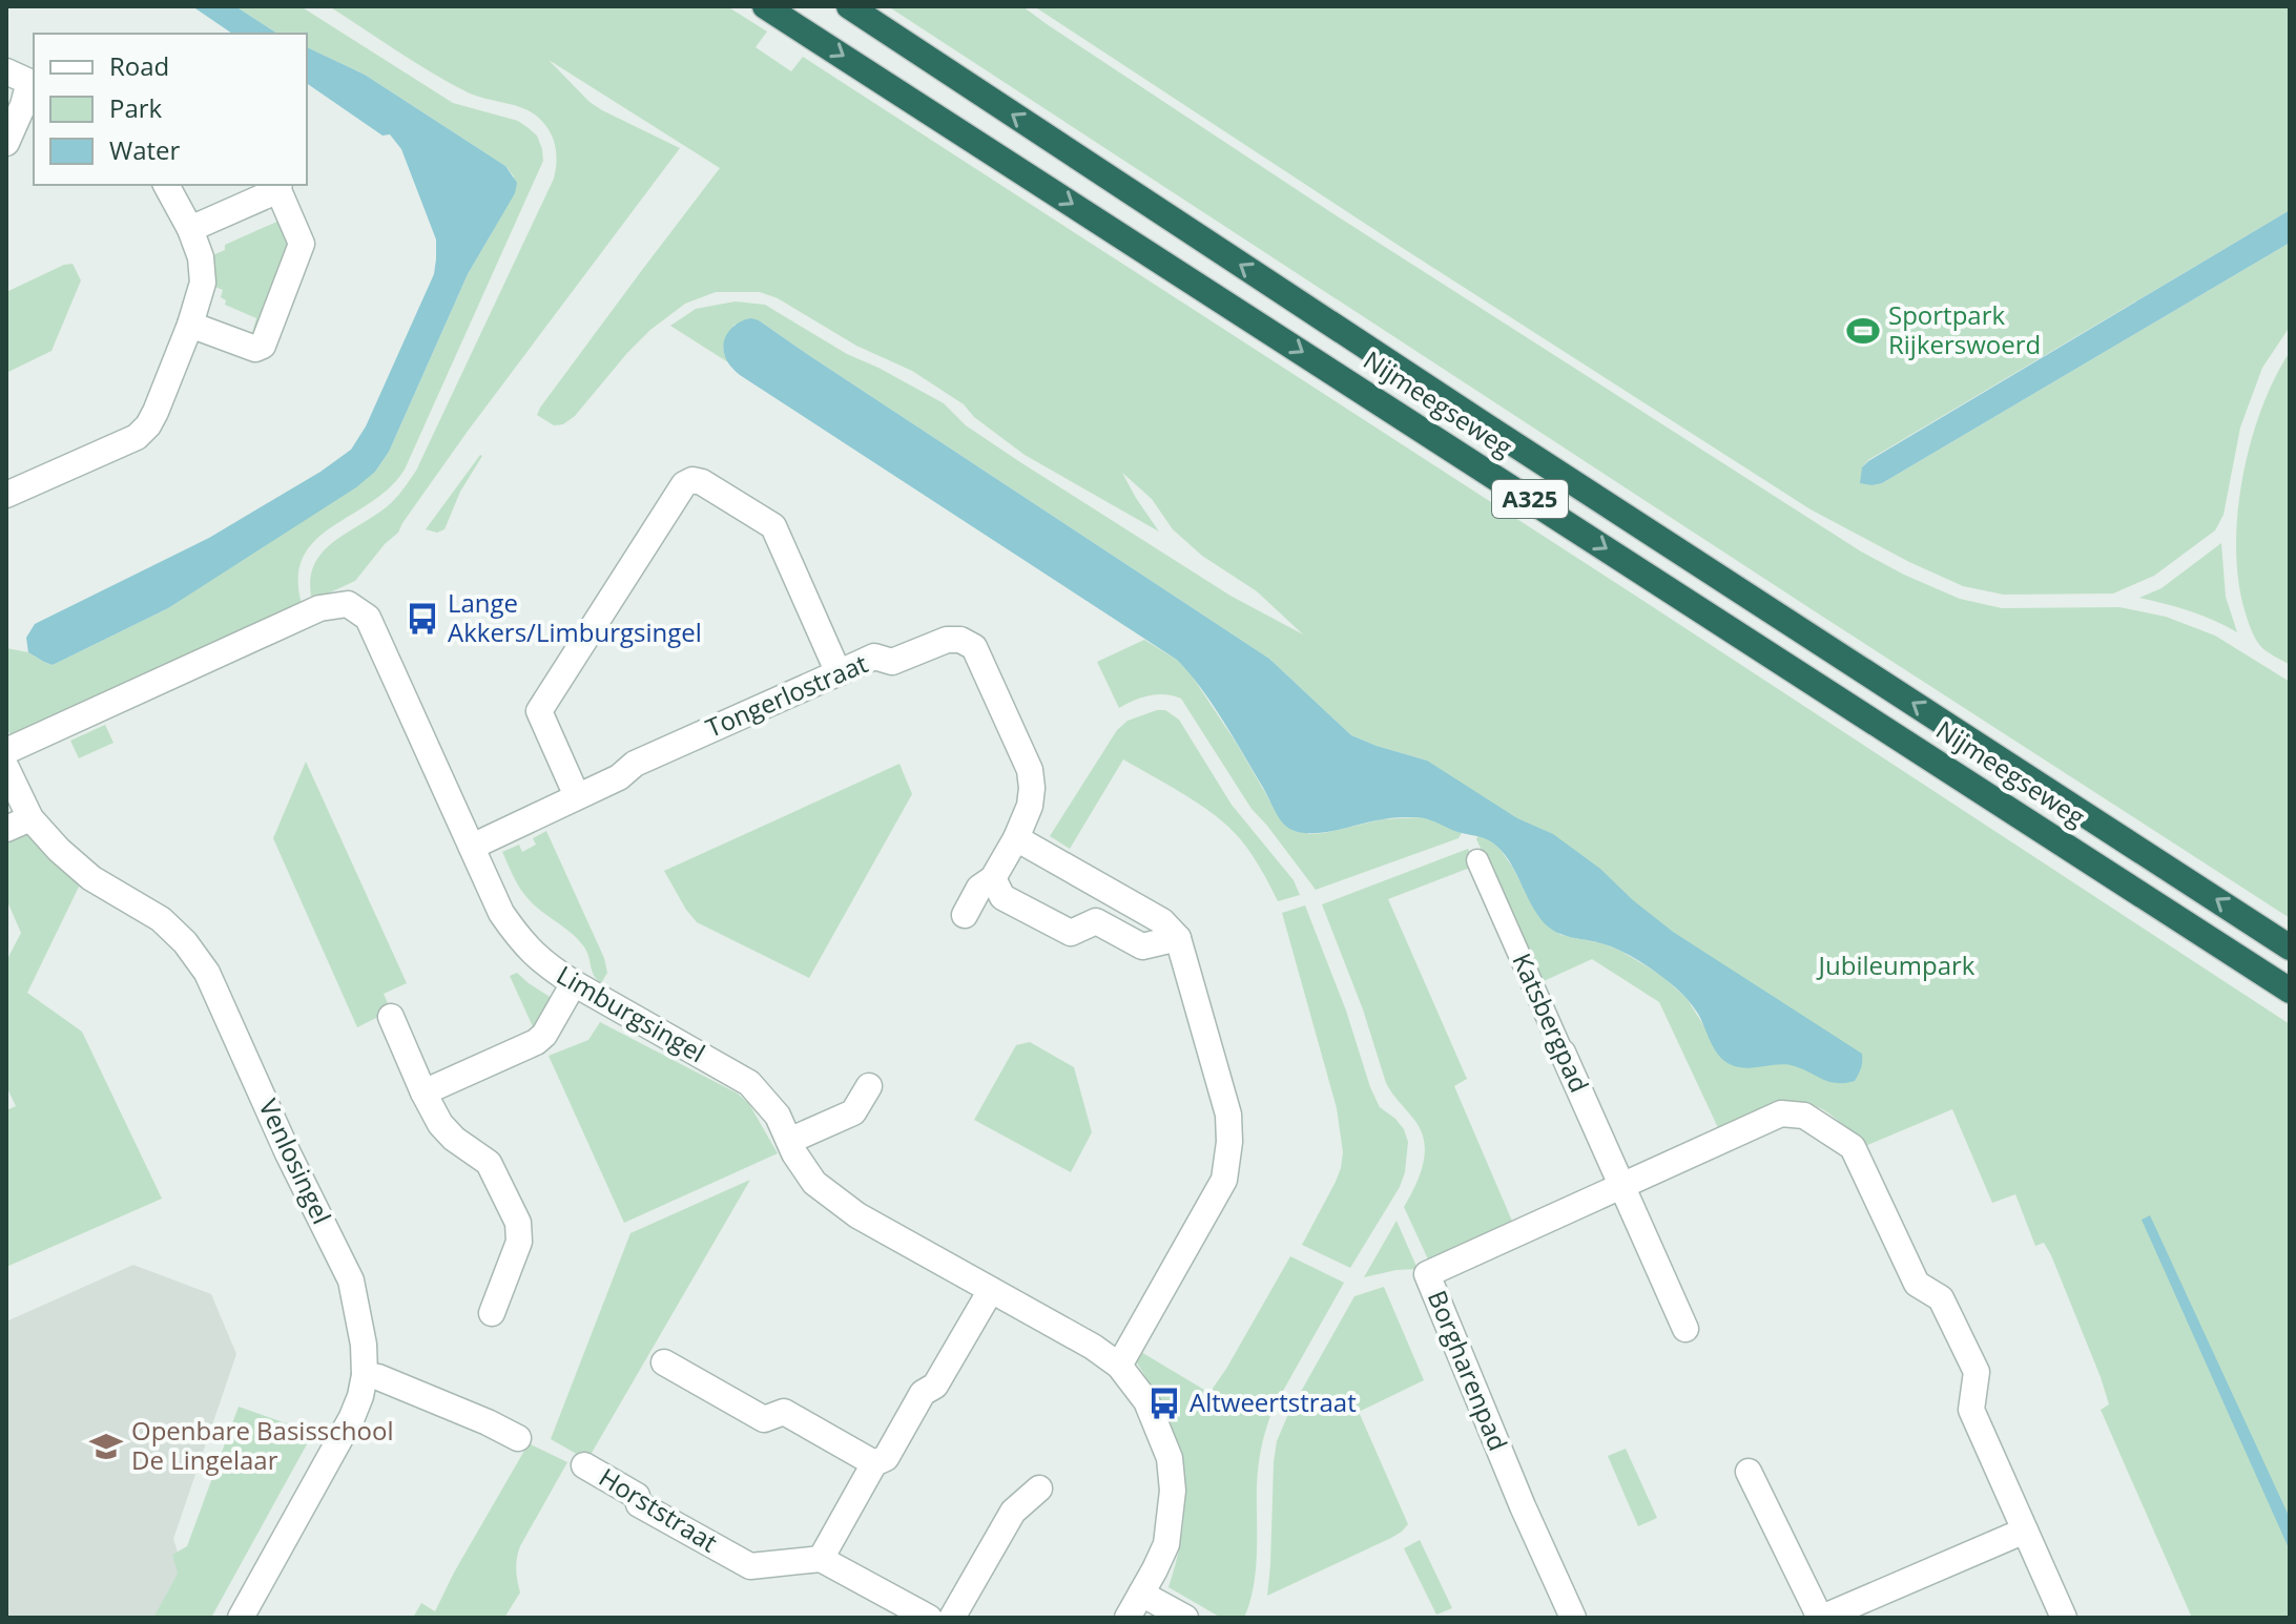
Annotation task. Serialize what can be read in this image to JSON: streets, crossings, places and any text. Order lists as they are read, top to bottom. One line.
{"streets":{"highway":["Nijmeegseweg","A325"],"street":["Tongerlostraat","Limburgsingel","Katsbergpad","Venlosingel","Borgharenpad","Horststraat"]},"crossings":[["Tongerlostraat","Limburgsingel"],["Katsbergpad","Borgharenpad"]],"parks":["Jubileumpark"],"places":{"sports":["Sportpark Rijkerswoerd"],"bus stop":["Lange Akkers/Limburgsingel","Altweertstraat"],"school or university":["Openbare Basisschool De Lingelaar"]},"legend":["Road","Park","Water"]}
